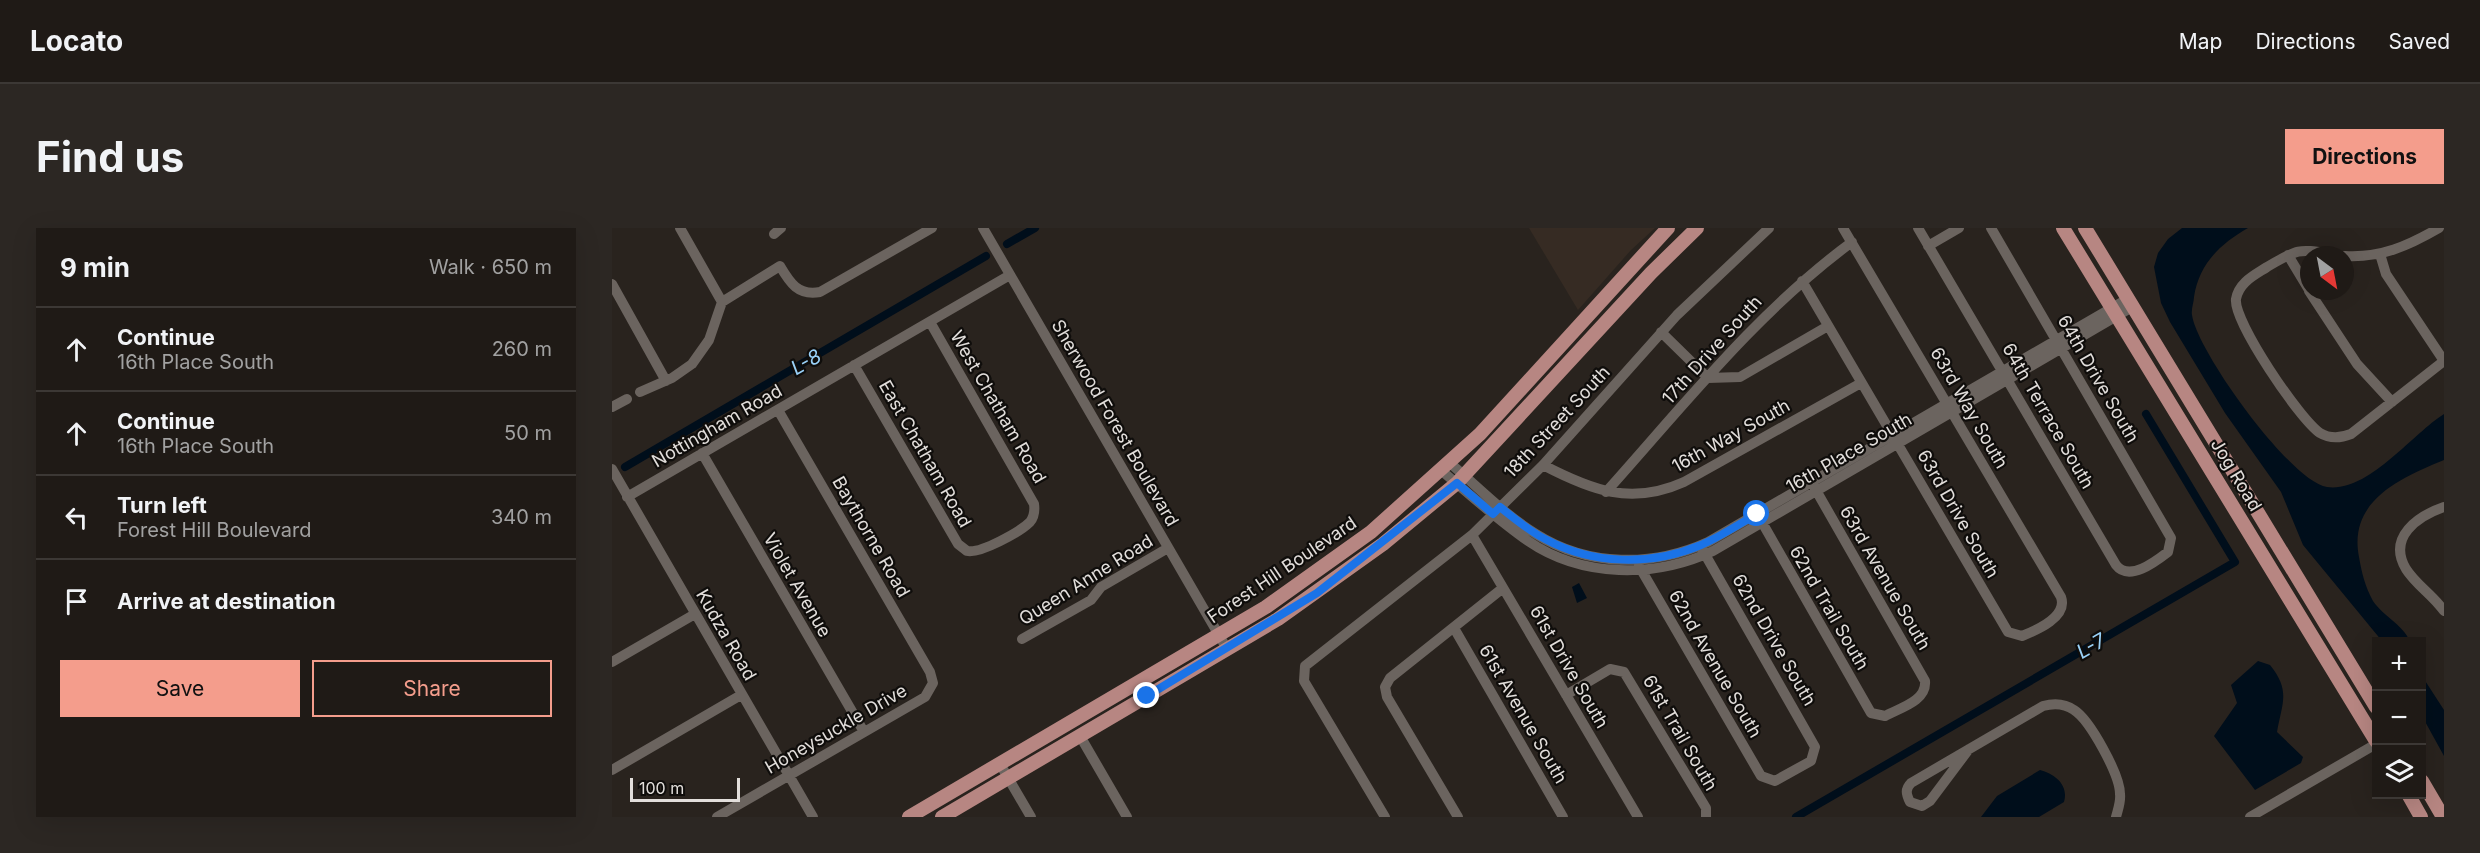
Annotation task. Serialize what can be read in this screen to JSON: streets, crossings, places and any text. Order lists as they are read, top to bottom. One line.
{"streets":{"main road":["Jog Road","Forest Hill Boulevard"],"street":["17th Drive South","64th Drive South","West Chatham Road","63rd Way South","64th Terrace South","18th Street South","Sherwood Forest Boulevard","Nottingham Road","16th Way South","16th Place South","East Chatham Road","63rd Drive South","Baythorne Road","63rd Avenue South","Queen Anne Road","Violet Avenue","62nd Trail South","Kudza Road","62nd Drive South","62nd Avenue South","61st Drive South","61st Avenue South","Honeysuckle Drive","61st Trail South"]},"crossings":[["17th Drive South","63rd Way South"],["17th Drive South","16th Way South"],["17th Drive South","63rd Drive South"],["64th Drive South","64th Terrace South"],["64th Drive South","16th Place South"],["West Chatham Road","Nottingham Road"],["West Chatham Road","East Chatham Road"],["63rd Way South","16th Place South"],["63rd Way South","63rd Drive South"],["64th Terrace South","16th Place South"],["18th Street South","16th Way South"],["18th Street South","16th Place South"],["18th Street South","61st Drive South"],["Sherwood Forest Boulevard","Nottingham Road"],["Sherwood Forest Boulevard","Forest Hill Boulevard"],["Sherwood Forest Boulevard","Queen Anne Road"],["Nottingham Road","East Chatham Road"],["Nottingham Road","Baythorne Road"],["Nottingham Road","Violet Avenue"],["Nottingham Road","Kudza Road"],["16th Way South","63rd Drive South"],["16th Place South","Jog Road"],["16th Place South","63rd Drive South"],["16th Place South","Forest Hill Boulevard"],["16th Place South","63rd Avenue South"],["16th Place South","62nd Trail South"],["16th Place South","62nd Drive South"],["16th Place South","62nd Avenue South"],["Baythorne Road","Honeysuckle Drive"],["63rd Avenue South","62nd Trail South"],["Violet Avenue","Honeysuckle Drive"],["Kudza Road","Honeysuckle Drive"],["62nd Drive South","62nd Avenue South"],["61st Drive South","61st Trail South"]],"water":["L-8","L-7"],"scale_bar":"100 m","north":"bottom right","page":{"header":"Locato","nav":["Map","Directions","Saved"],"buttons":["Directions",["Save","Share"]],"title":"Find us","heading":["9 min","Walk · 650 m"],"list":[["Continue","16th Place South","260 m"],["Continue","16th Place South","50 m"],["Turn left","Forest Hill Boulevard","340 m"],"Arrive at destination"],"map_buttons":["+","−"],"scale":"100 m"}}
